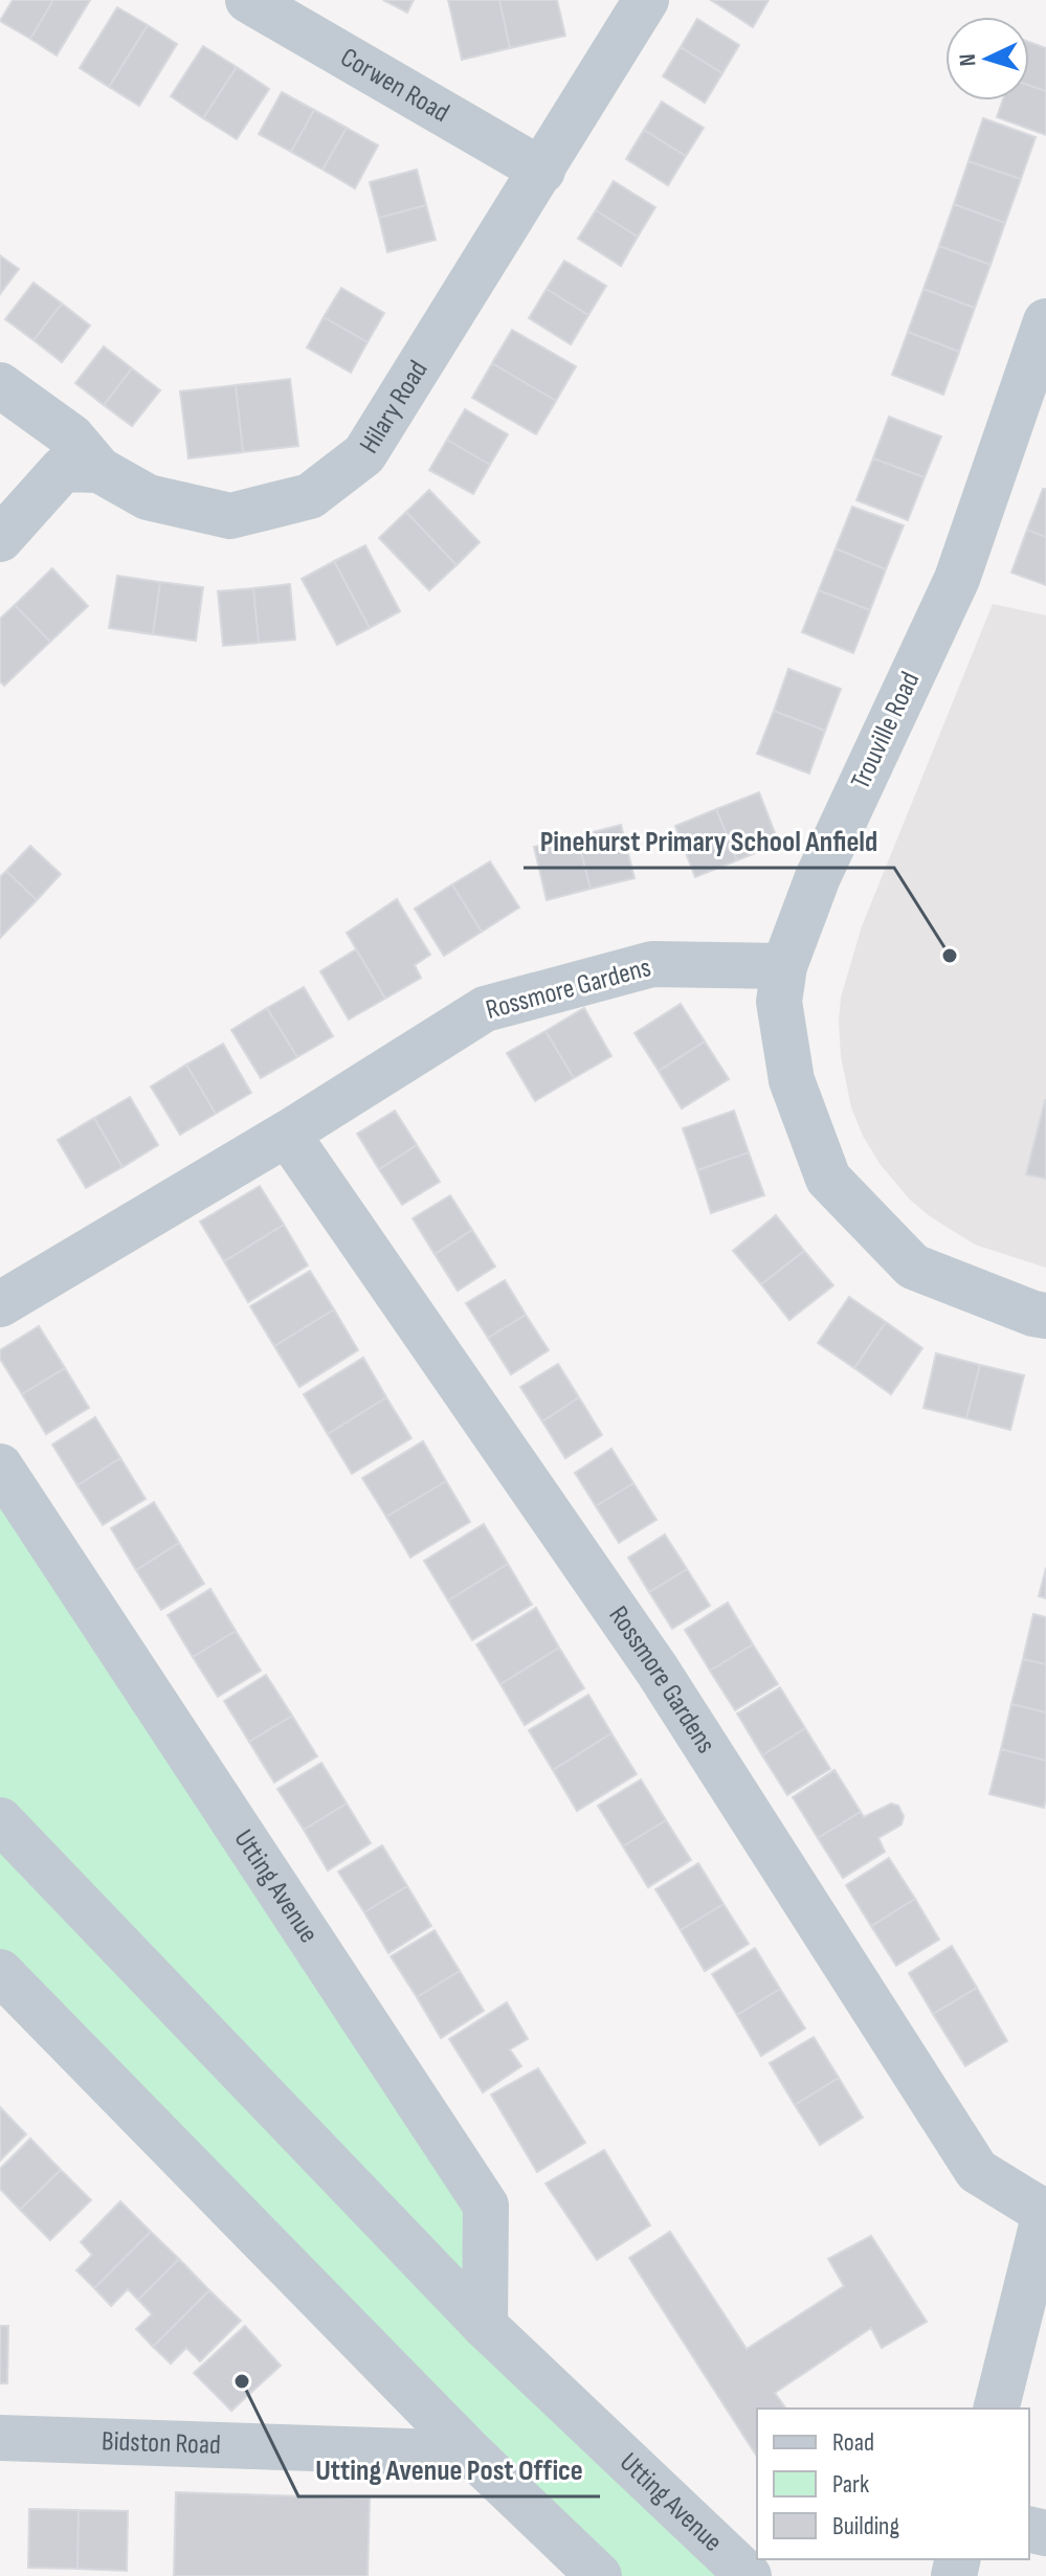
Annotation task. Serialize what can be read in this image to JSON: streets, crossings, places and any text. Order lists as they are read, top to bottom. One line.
{"streets":{"street":["Corwen Road","Hilary Road","Trouville Road","Rossmore Gardens","Utting Avenue","Bidston Road"]},"crossings":[["Corwen Road","Hilary Road"],["Trouville Road","Rossmore Gardens"]],"places":["Pinehurst Primary School Anfield","Utting Avenue Post Office"],"legend":["Road","Park","Building"],"north":"left"}
